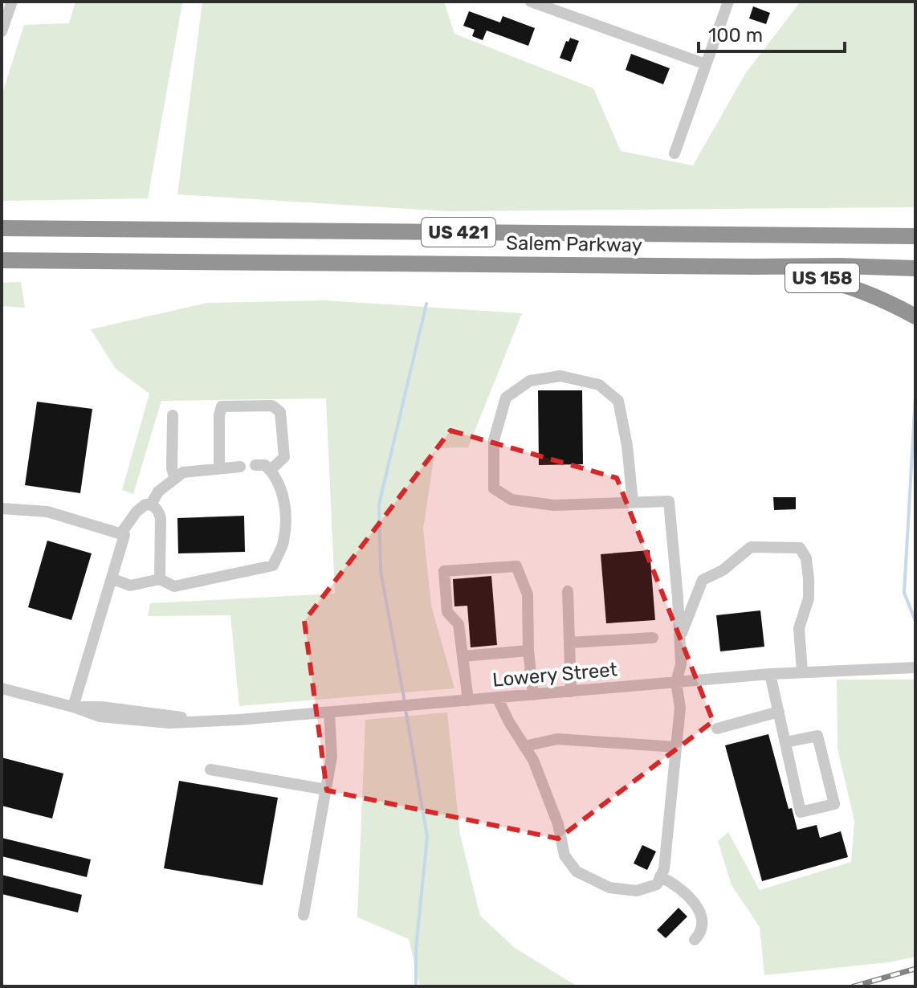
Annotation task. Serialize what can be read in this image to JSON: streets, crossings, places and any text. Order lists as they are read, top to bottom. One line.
{"streets":{"highway":["US 421","Salem Parkway","US 158"],"street":["Lowery Street"]},"crossings":[["Salem Parkway","US 158"]],"scale_bar":"100 m"}
